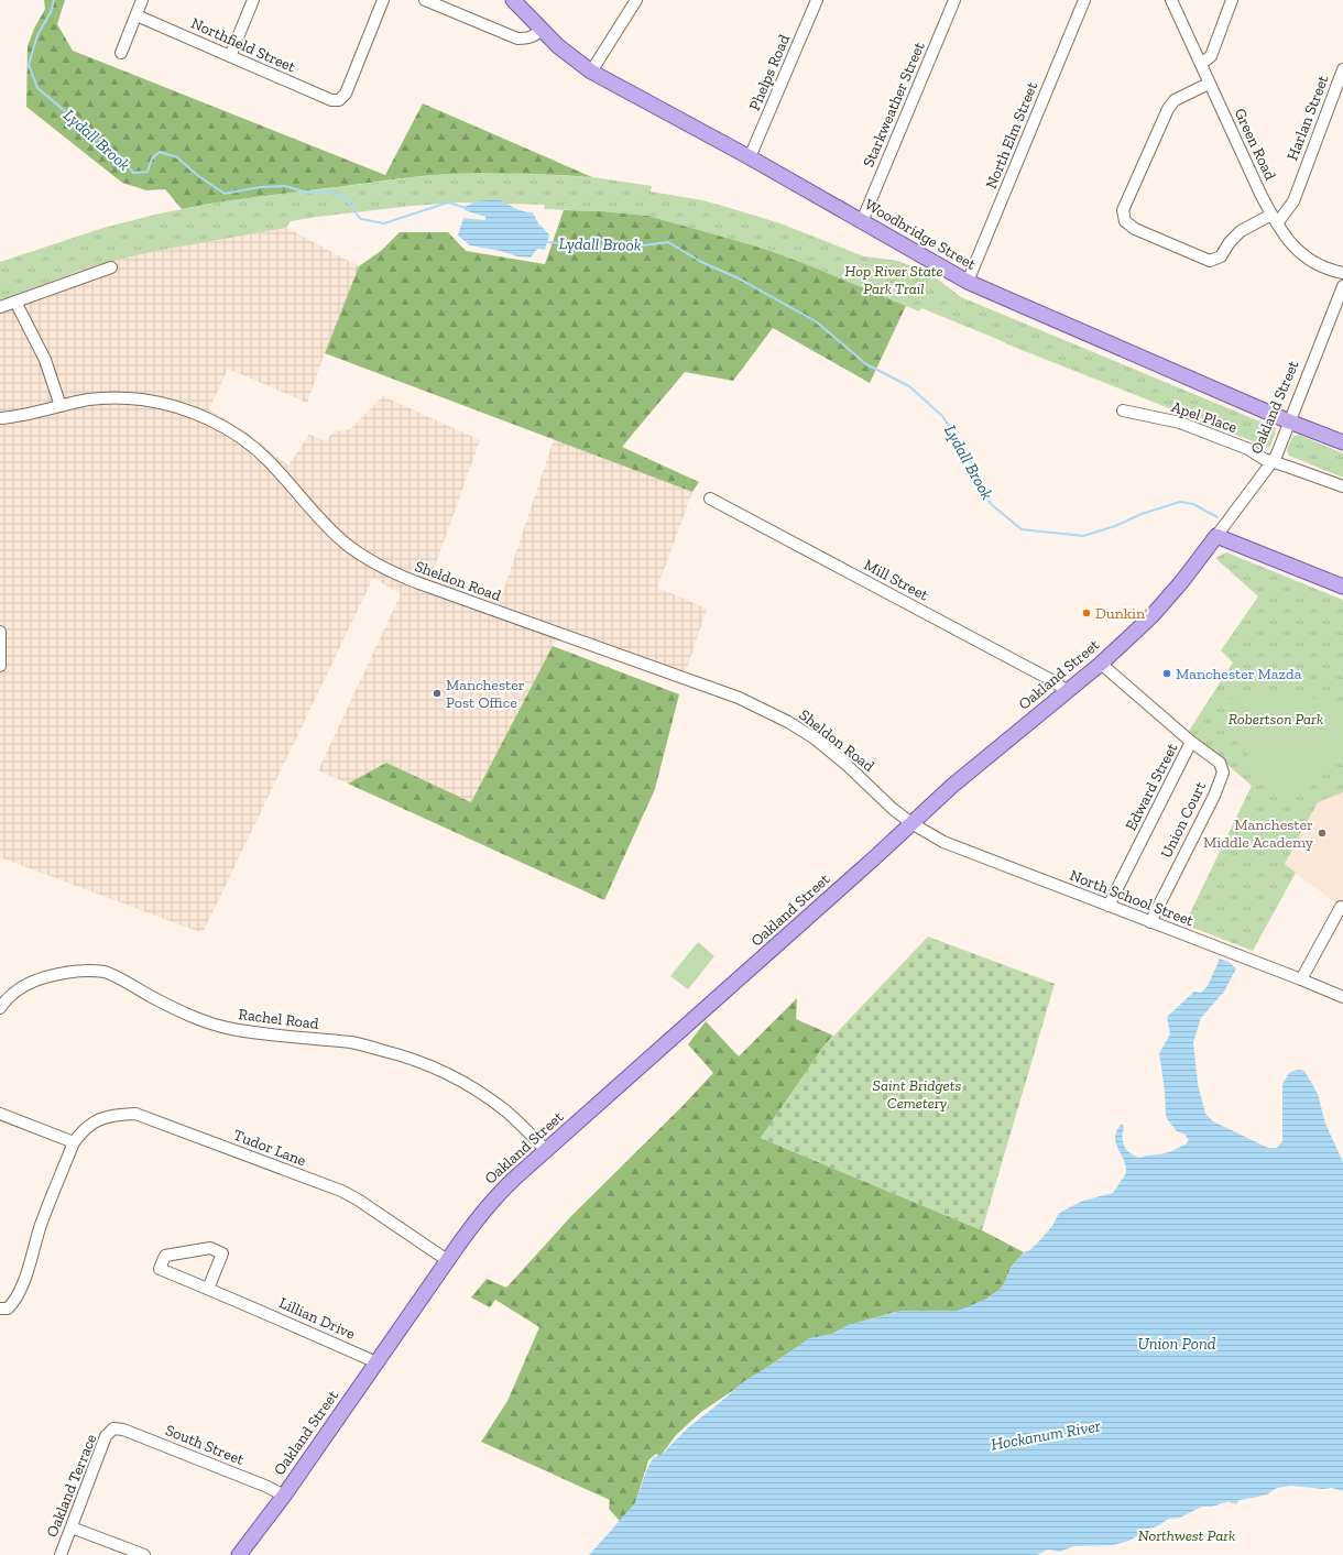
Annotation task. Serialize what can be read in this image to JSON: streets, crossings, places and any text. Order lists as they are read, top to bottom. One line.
{"streets":{"main road":["Woodbridge Street","Oakland Street"],"street":["Northfield Street","Phelps Road","Starkweather Street","Harlan Street","North Elm Street","Green Road","Apel Place","Mill Street","Sheldon Road","Edward Street","Union Court","North School Street","Rachel Road","Tudor Lane","Lillian Drive","South Street","Oakland Terrace"]},"crossings":[["Phelps Road","Woodbridge Street"],["Starkweather Street","Woodbridge Street"],["Harlan Street","Green Road"],["North Elm Street","Woodbridge Street"],["Woodbridge Street","Oakland Street"],["Oakland Street","Apel Place"],["Oakland Street","Mill Street"],["Oakland Street","Sheldon Road"],["Oakland Street","Edward Street"],["Oakland Street","North School Street"],["Oakland Street","Rachel Road"],["Oakland Street","Tudor Lane"],["Oakland Street","Lillian Drive"],["Oakland Street","South Street"],["Sheldon Road","North School Street"],["Edward Street","Union Court"],["Edward Street","North School Street"],["Union Court","North School Street"],["South Street","Oakland Terrace"]],"water":["Lydall Brook","Union Pond","Hockanum River"],"parks":["Hop River State Park Trail","Robertson Park","Saint Bridgets Cemetery","Northwest Park"],"places":["Dunkin'","Manchester Mazda","Manchester Post Office","Manchester Middle Academy"]}
